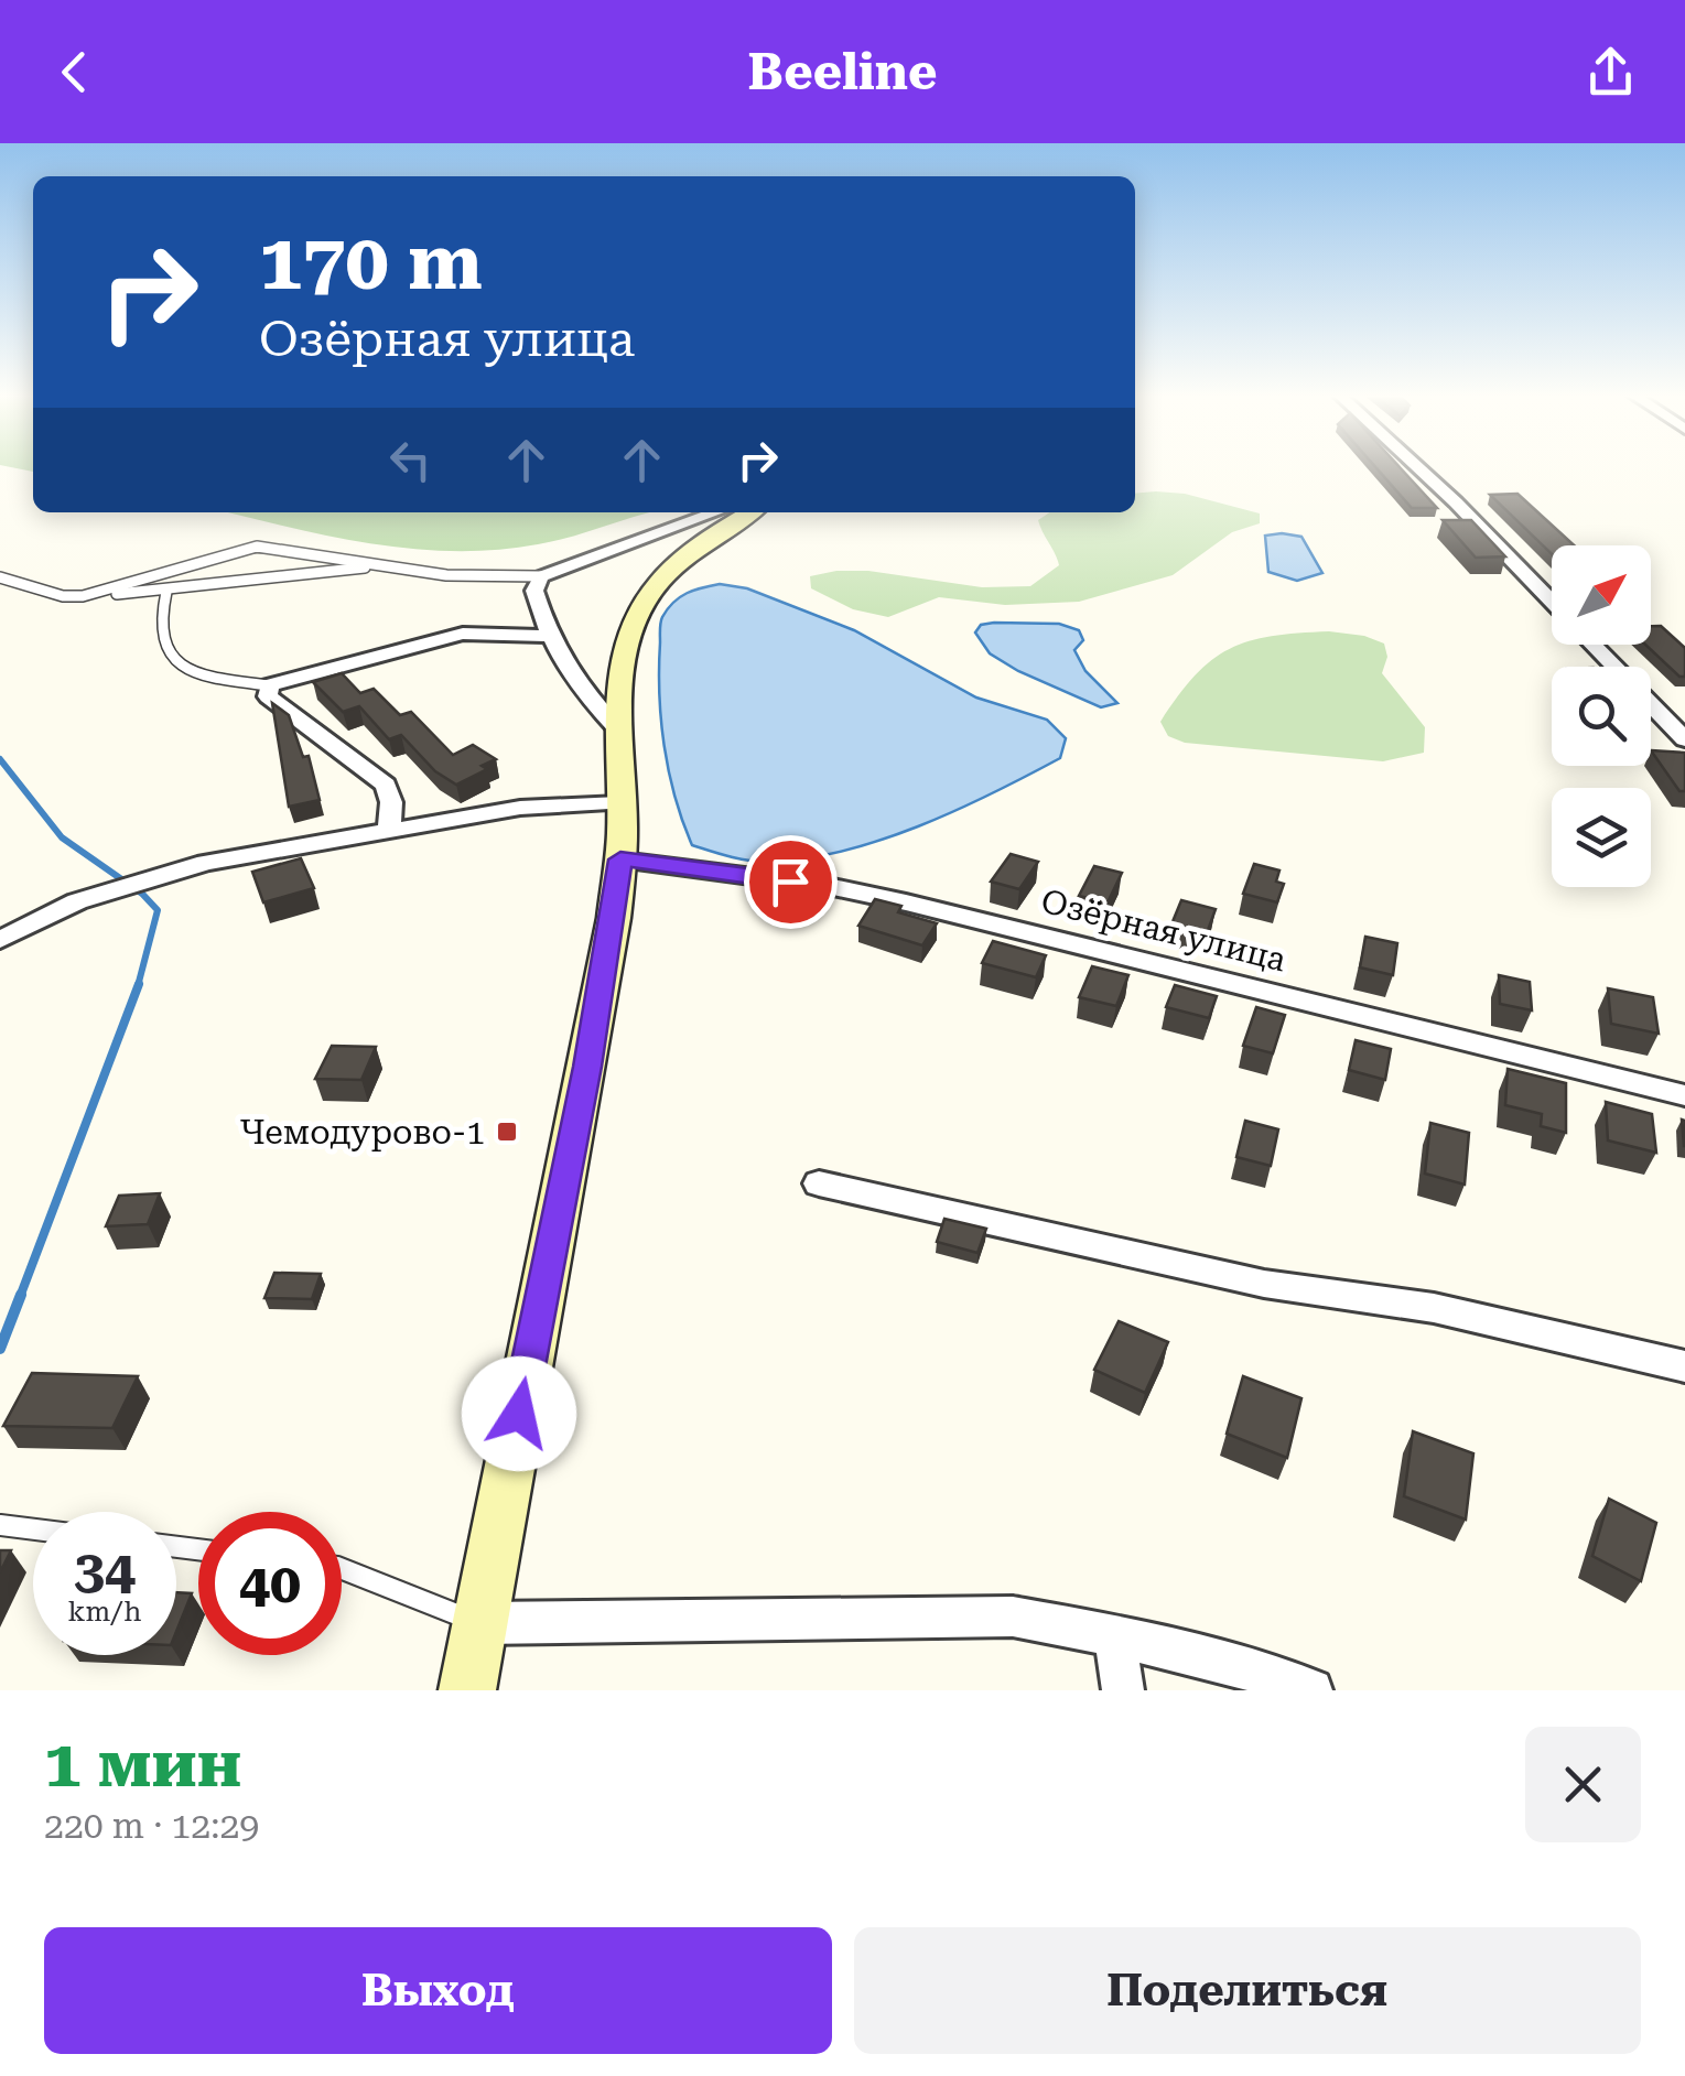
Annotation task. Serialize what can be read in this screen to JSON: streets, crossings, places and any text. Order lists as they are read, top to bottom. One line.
{"streets":{"street":["Озёрная улица"]},"places":{"transit":["Чемодурово-1"]},"north":"top right","page":{"header":"Beeline","turn":["170 m","Озёрная улица"],"speed":"34 km/h","limit":"40","heading":["1 мин","220 m · 12:29"],"buttons":["Выход","Поделиться"]}}
